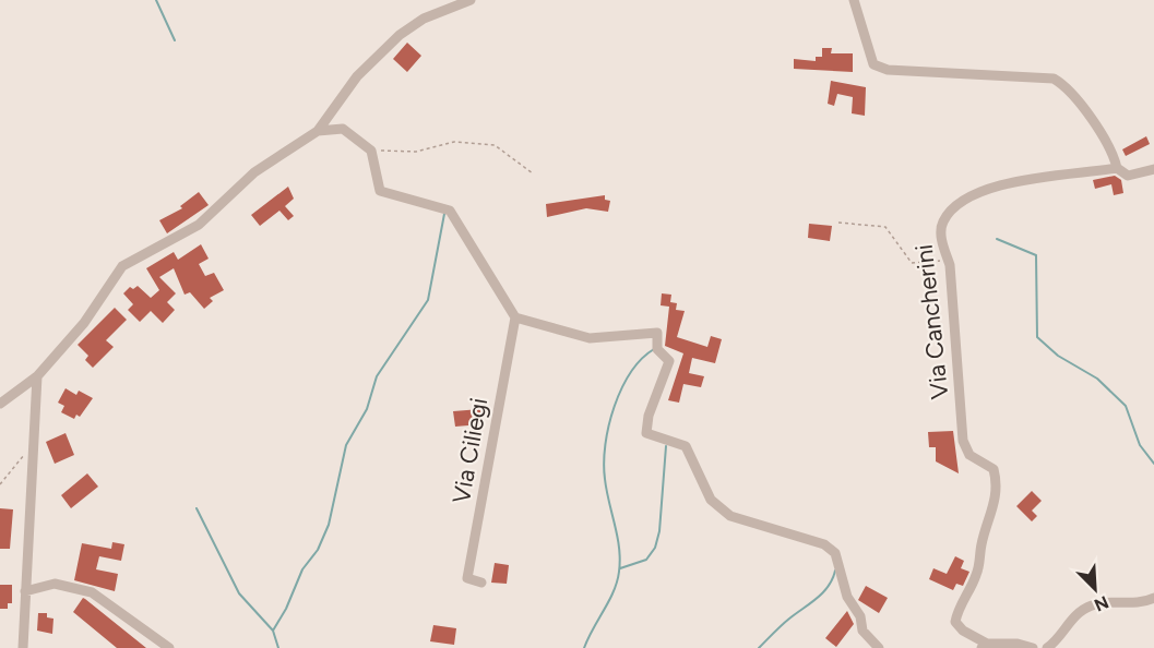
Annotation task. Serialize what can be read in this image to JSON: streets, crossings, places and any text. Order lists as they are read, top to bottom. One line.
{"streets":{"street":["Via Cancherini","Via Ciliegi"]},"north":"bottom right"}
